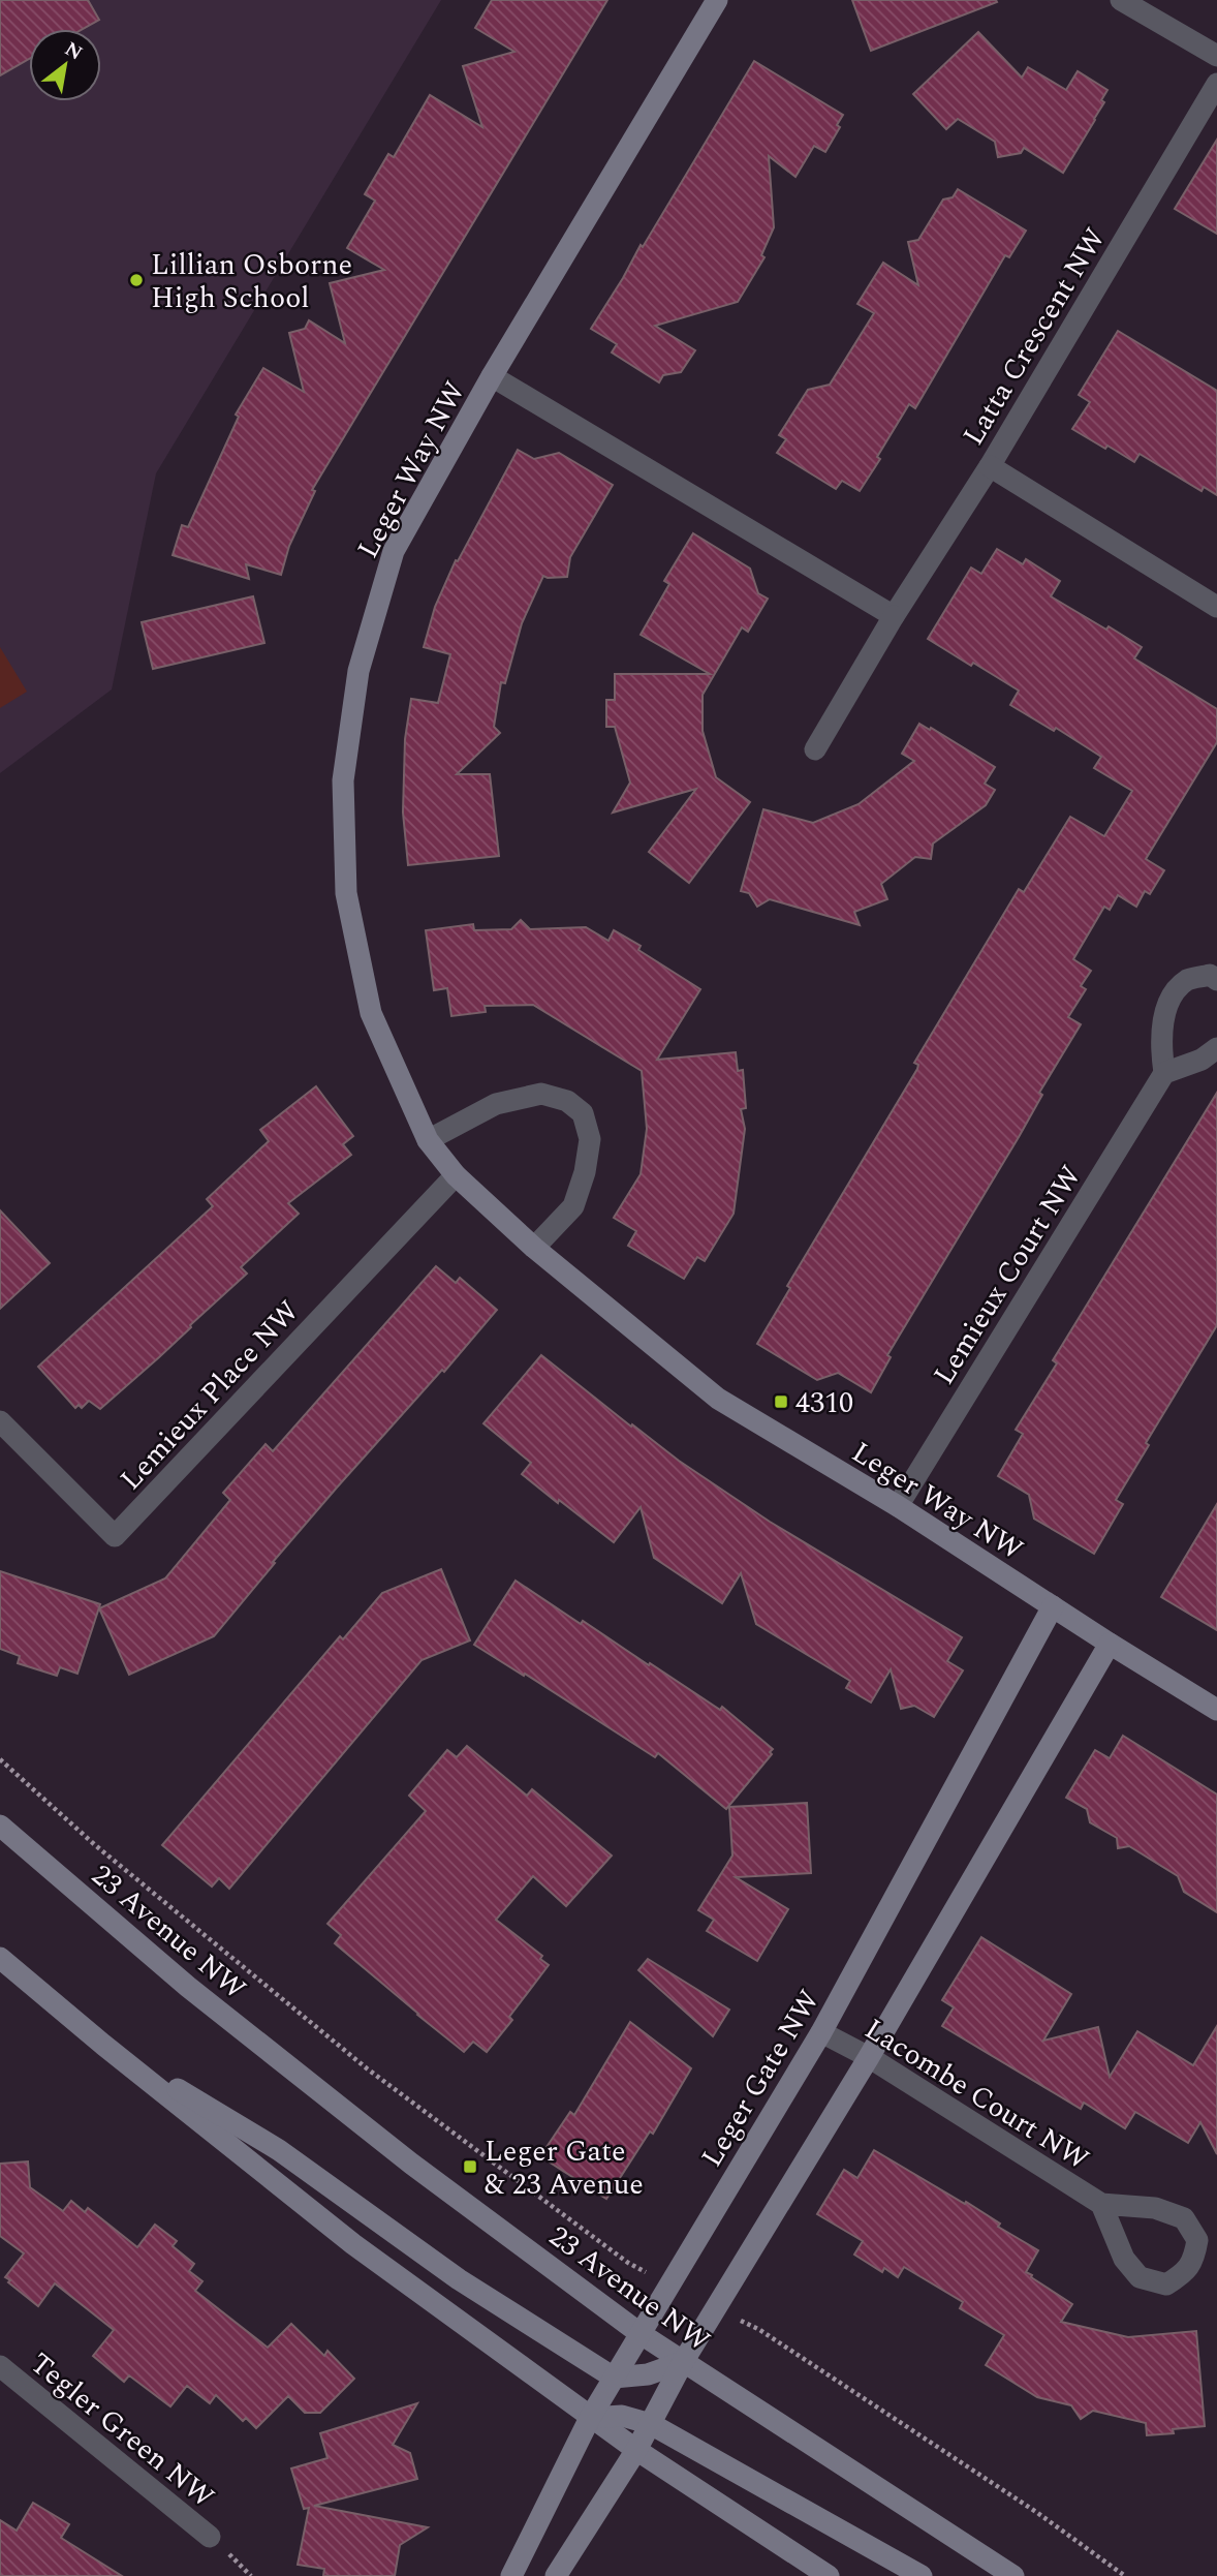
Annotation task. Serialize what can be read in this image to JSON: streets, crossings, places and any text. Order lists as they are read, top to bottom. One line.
{"streets":{"street":["Latta Crescent NW","Leger Way NW","Lemieux Court NW","Lemieux Place NW","23 Avenue NW","Leger Gate NW","Lacombe Court NW","Tegler Green NW"]},"crossings":[["Leger Way NW","Lemieux Court NW"],["Leger Way NW","Lemieux Place NW"],["Leger Way NW","Leger Gate NW"],["23 Avenue NW","Leger Gate NW"],["Leger Gate NW","Lacombe Court NW"]],"places":{"other":["Lillian Osborne High School"],"transit":["4310","Leger Gate & 23 Avenue"]},"north":"top right"}
